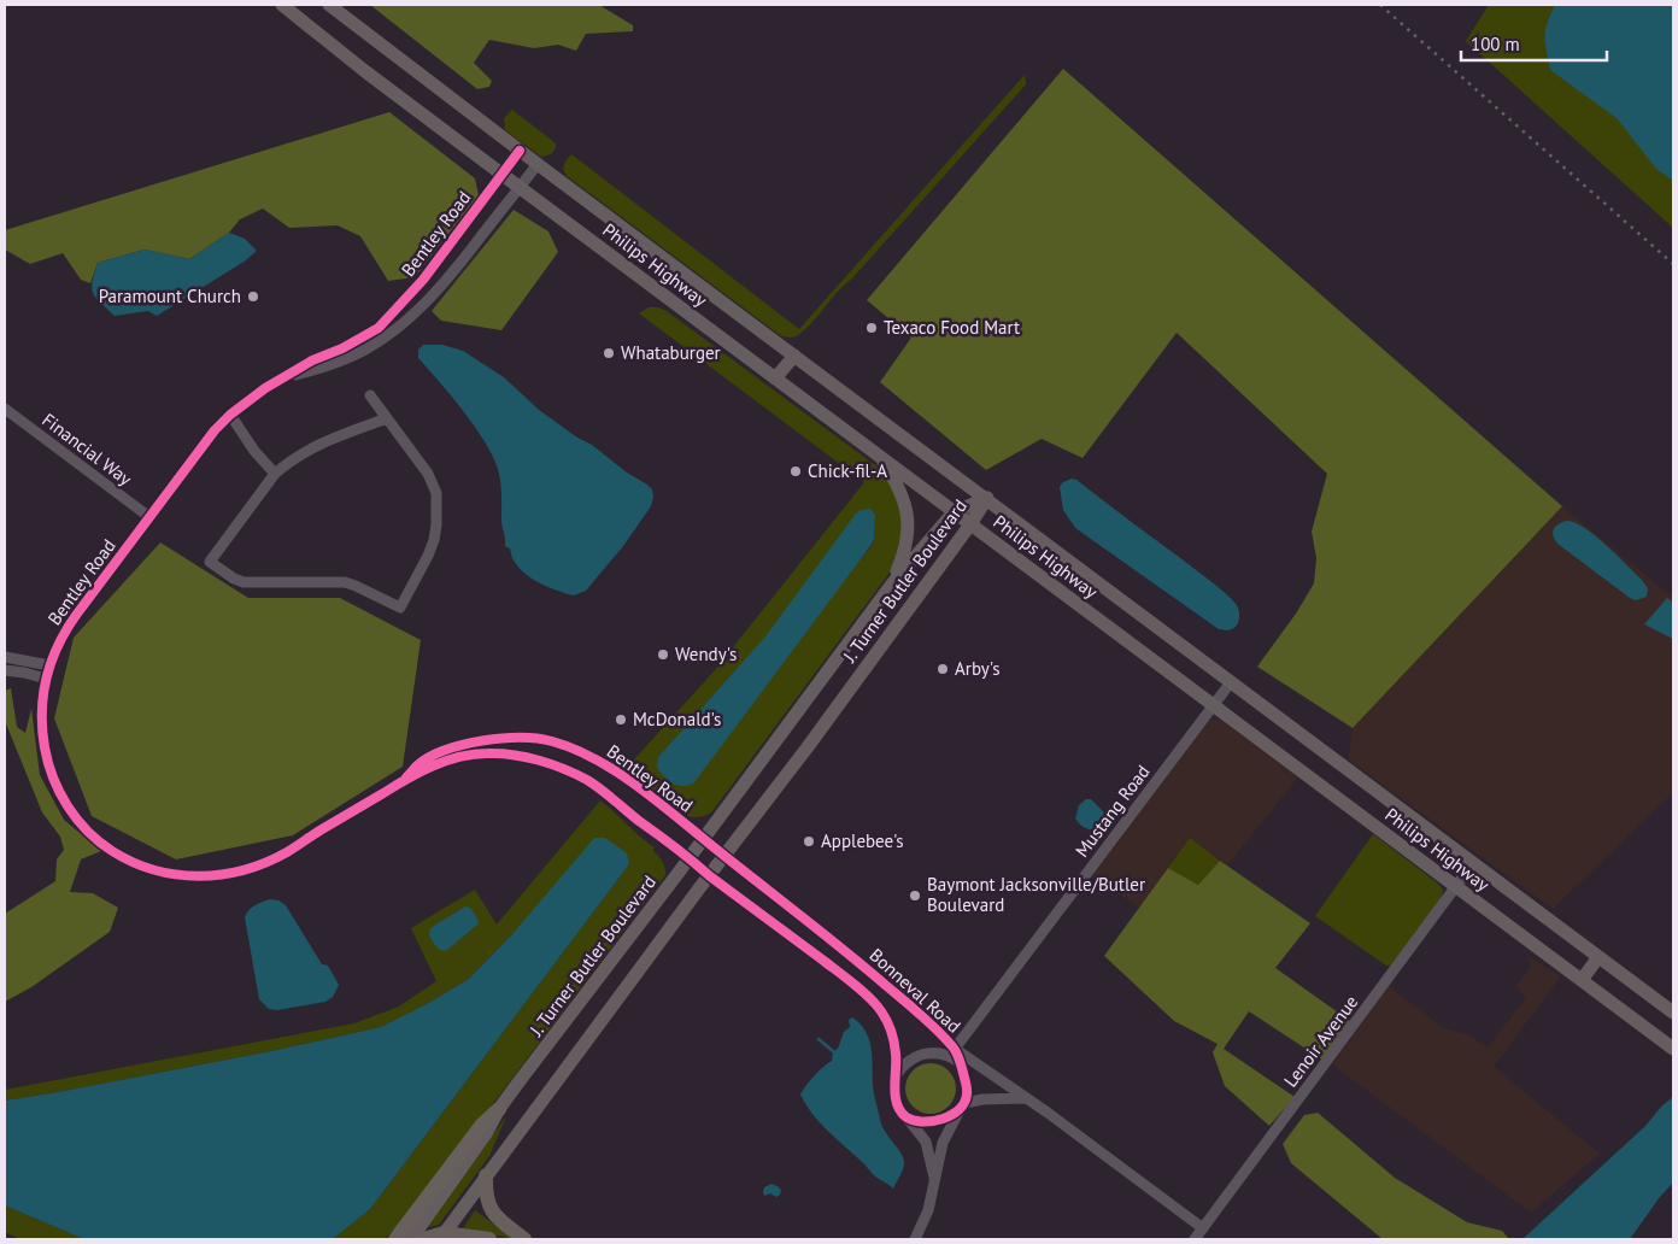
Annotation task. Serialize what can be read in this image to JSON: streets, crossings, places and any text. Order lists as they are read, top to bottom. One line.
{"streets":{"main road":["Philips Highway","J. Turner Butler Boulevard"],"street":["Bentley Road","Financial Way","Mustang Road","Bonneval Road","Lenoir Avenue"]},"crossings":[["Bentley Road","Philips Highway"],["Bentley Road","Financial Way"],["Bentley Road","J. Turner Butler Boulevard"],["Bentley Road","Bonneval Road"],["Philips Highway","J. Turner Butler Boulevard"],["Philips Highway","Mustang Road"],["Philips Highway","Lenoir Avenue"],["J. Turner Butler Boulevard","Bonneval Road"],["Mustang Road","Bonneval Road"],["Bonneval Road","Lenoir Avenue"]],"places":["Paramount Church","Texaco Food Mart","Whataburger","Chick-fil-A","Wendy's","Arby's","McDonald's","Applebee's","Baymont Jacksonville/Butler Boulevard"],"scale_bar":"100 m"}
